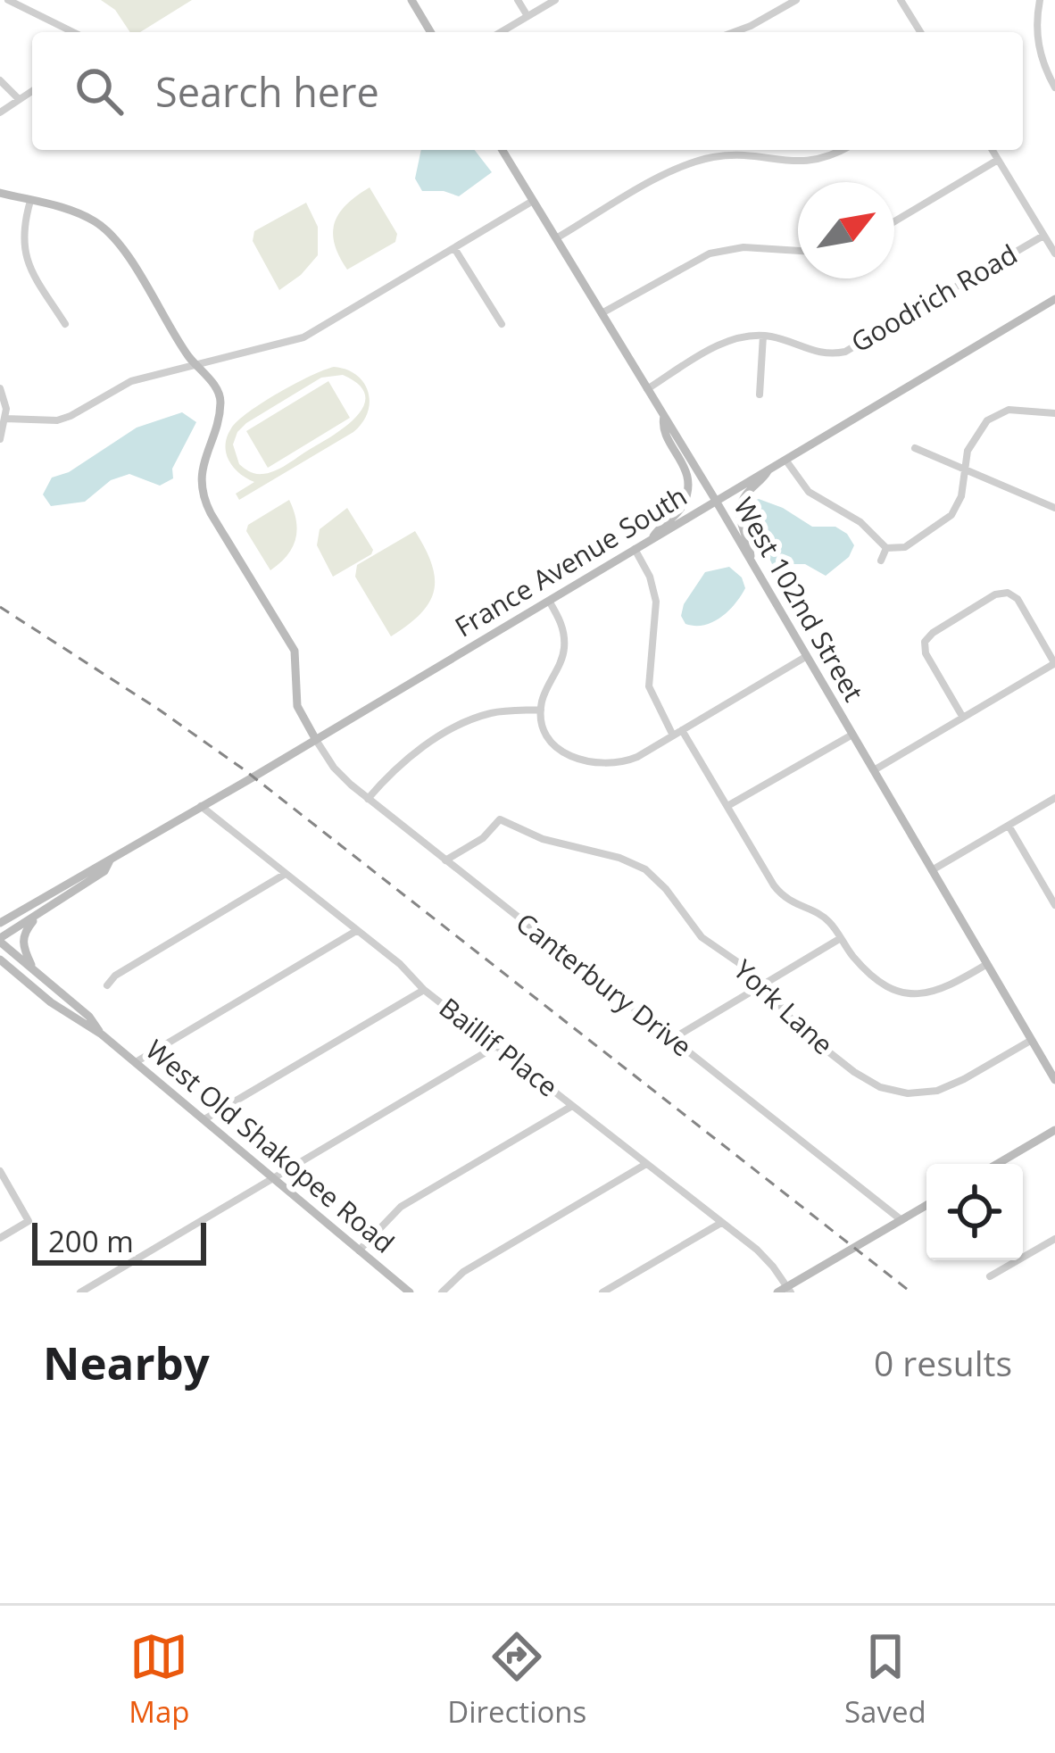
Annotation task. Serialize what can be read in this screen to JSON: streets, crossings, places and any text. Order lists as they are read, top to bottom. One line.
{"streets":{"main road":["France Avenue South","West 102nd Street","West Old Shakopee Road"],"street":["Goodrich Road","Canterbury Drive","York Lane","Baillif Place"]},"crossings":[["France Avenue South","West 102nd Street"],["France Avenue South","Canterbury Drive"],["France Avenue South","Baillif Place"],["France Avenue South","West Old Shakopee Road"],["West 102nd Street","York Lane"],["Canterbury Drive","York Lane"]],"scale_bar":"200 m","north":"top right","page":{"search":"Search here","scale":"200 m","heading":["Nearby","0 results"],"nav":["Map","Directions","Saved"]}}
